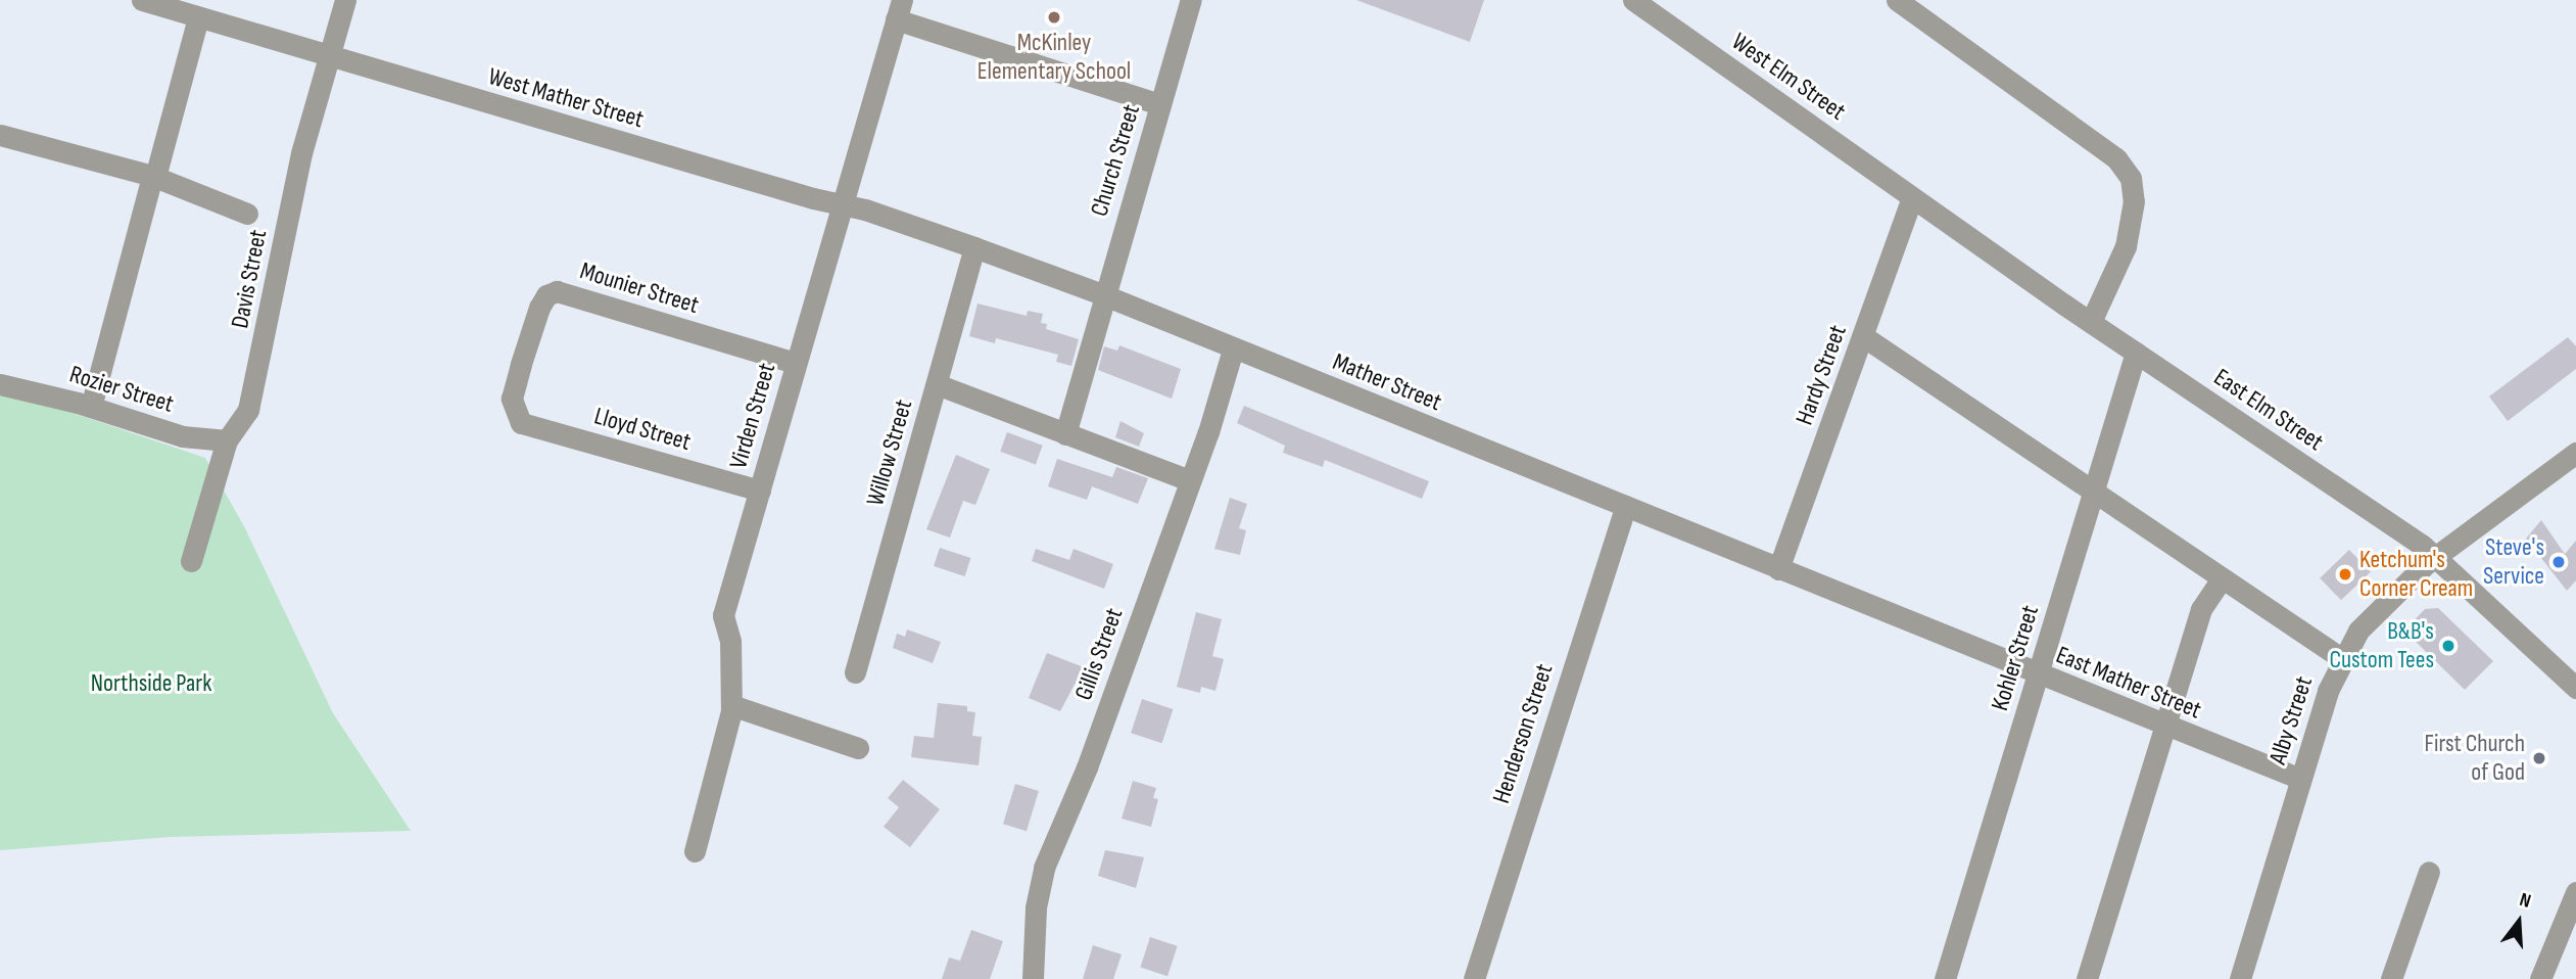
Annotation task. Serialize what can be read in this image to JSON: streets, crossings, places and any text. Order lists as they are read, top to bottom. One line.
{"streets":{"street":["West Elm Street","West Mather Street","Church Street","Davis Street","Mounier Street","Hardy Street","Mather Street","Rozier Street","East Elm Street","Virden Street","Lloyd Street","Willow Street","Gillis Street","Kohler Street","East Mather Street","Alby Street","Henderson Street"]},"crossings":[["West Elm Street","Hardy Street"],["West Elm Street","East Elm Street"],["West Mather Street","Davis Street"],["West Mather Street","Mather Street"],["West Mather Street","Virden Street"],["West Mather Street","Willow Street"],["Church Street","Mather Street"],["Davis Street","Rozier Street"],["Mounier Street","Virden Street"],["Mounier Street","Lloyd Street"],["Hardy Street","Mather Street"],["Hardy Street","East Elm Street"],["Hardy Street","East Mather Street"],["Mather Street","Willow Street"],["Mather Street","Gillis Street"],["Mather Street","East Mather Street"],["Mather Street","Henderson Street"],["East Elm Street","Kohler Street"],["East Elm Street","Alby Street"],["Virden Street","Lloyd Street"],["Kohler Street","East Mather Street"],["East Mather Street","Alby Street"]],"parks":["Northside Park"],"places":["McKinley Elementary School","Steve's Service","Ketchum's Corner Cream","B&B's Custom Tees","First Church of God"],"north":"top"}
